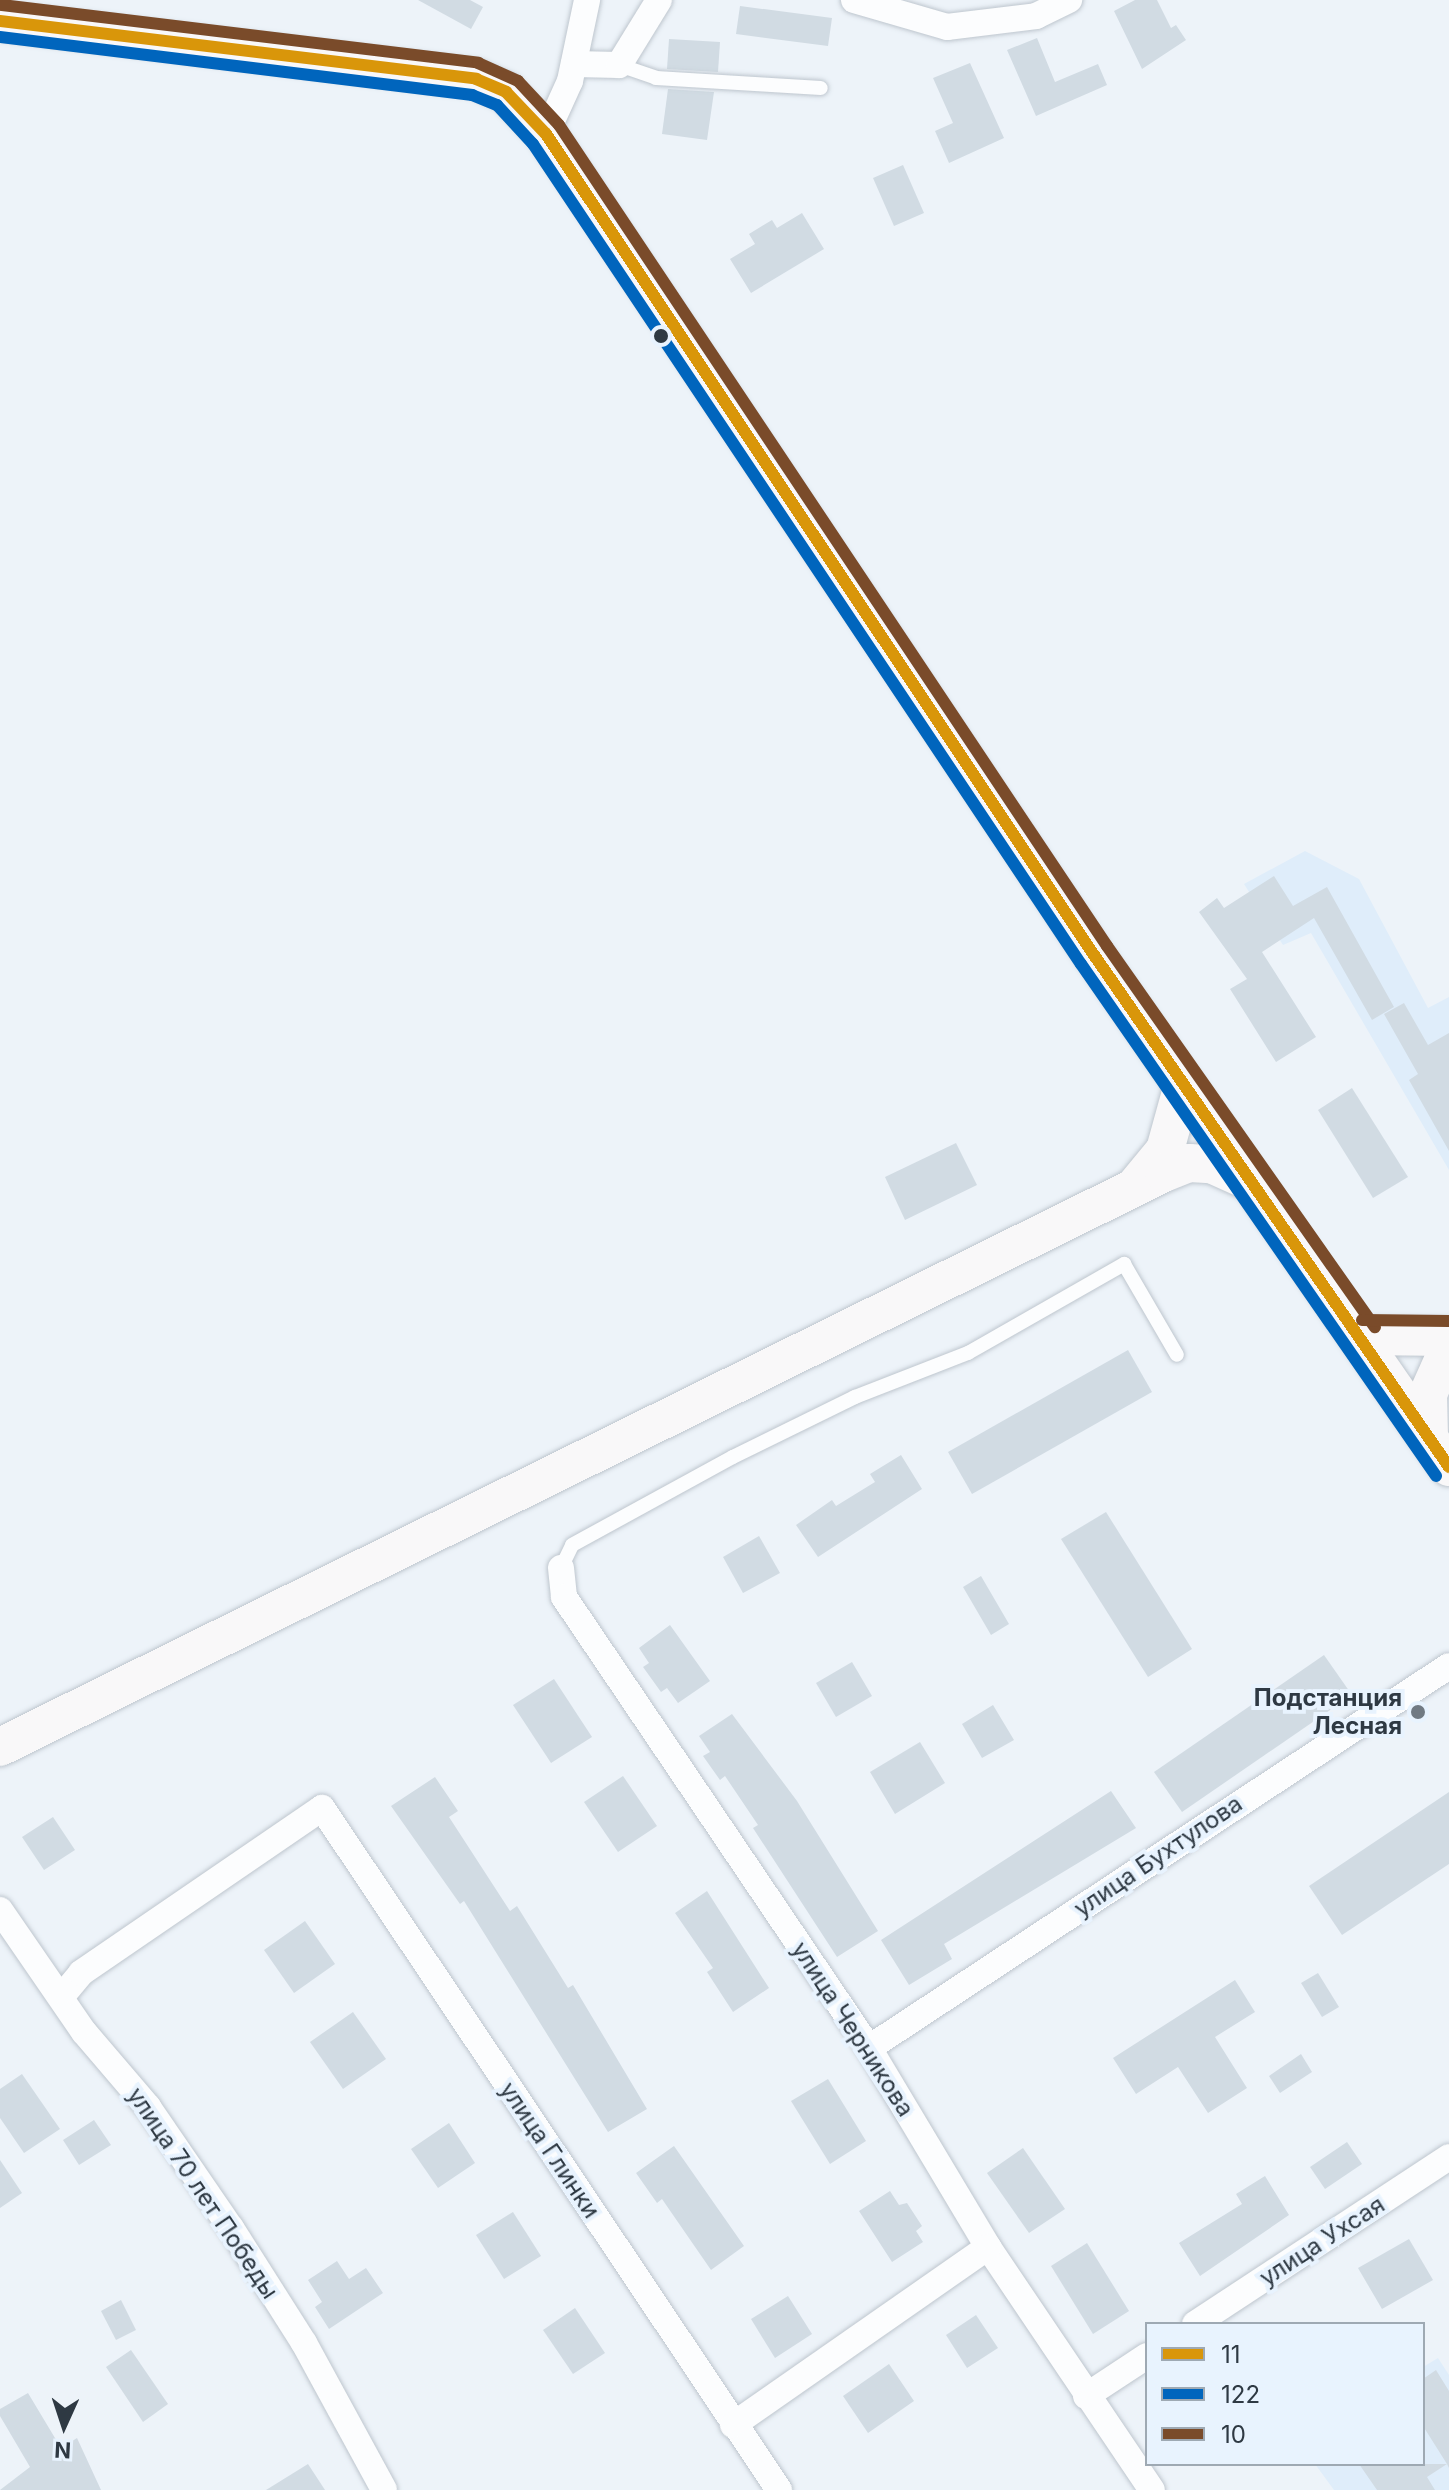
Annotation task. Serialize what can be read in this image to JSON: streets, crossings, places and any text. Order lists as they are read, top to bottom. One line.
{"streets":{"street":["улица Бухтулова","улица Черникова","улица Глинки","улица 70 лет Победы","улица Ухсая"]},"crossings":[["улица Бухтулова","улица Черникова"],["улица Глинки","улица 70 лет Победы"]],"places":["Подстанция Лесная"],"lines":["transit line 10","transit line 11","transit line 122"],"legend":["11","122","10"],"north":"bottom"}
